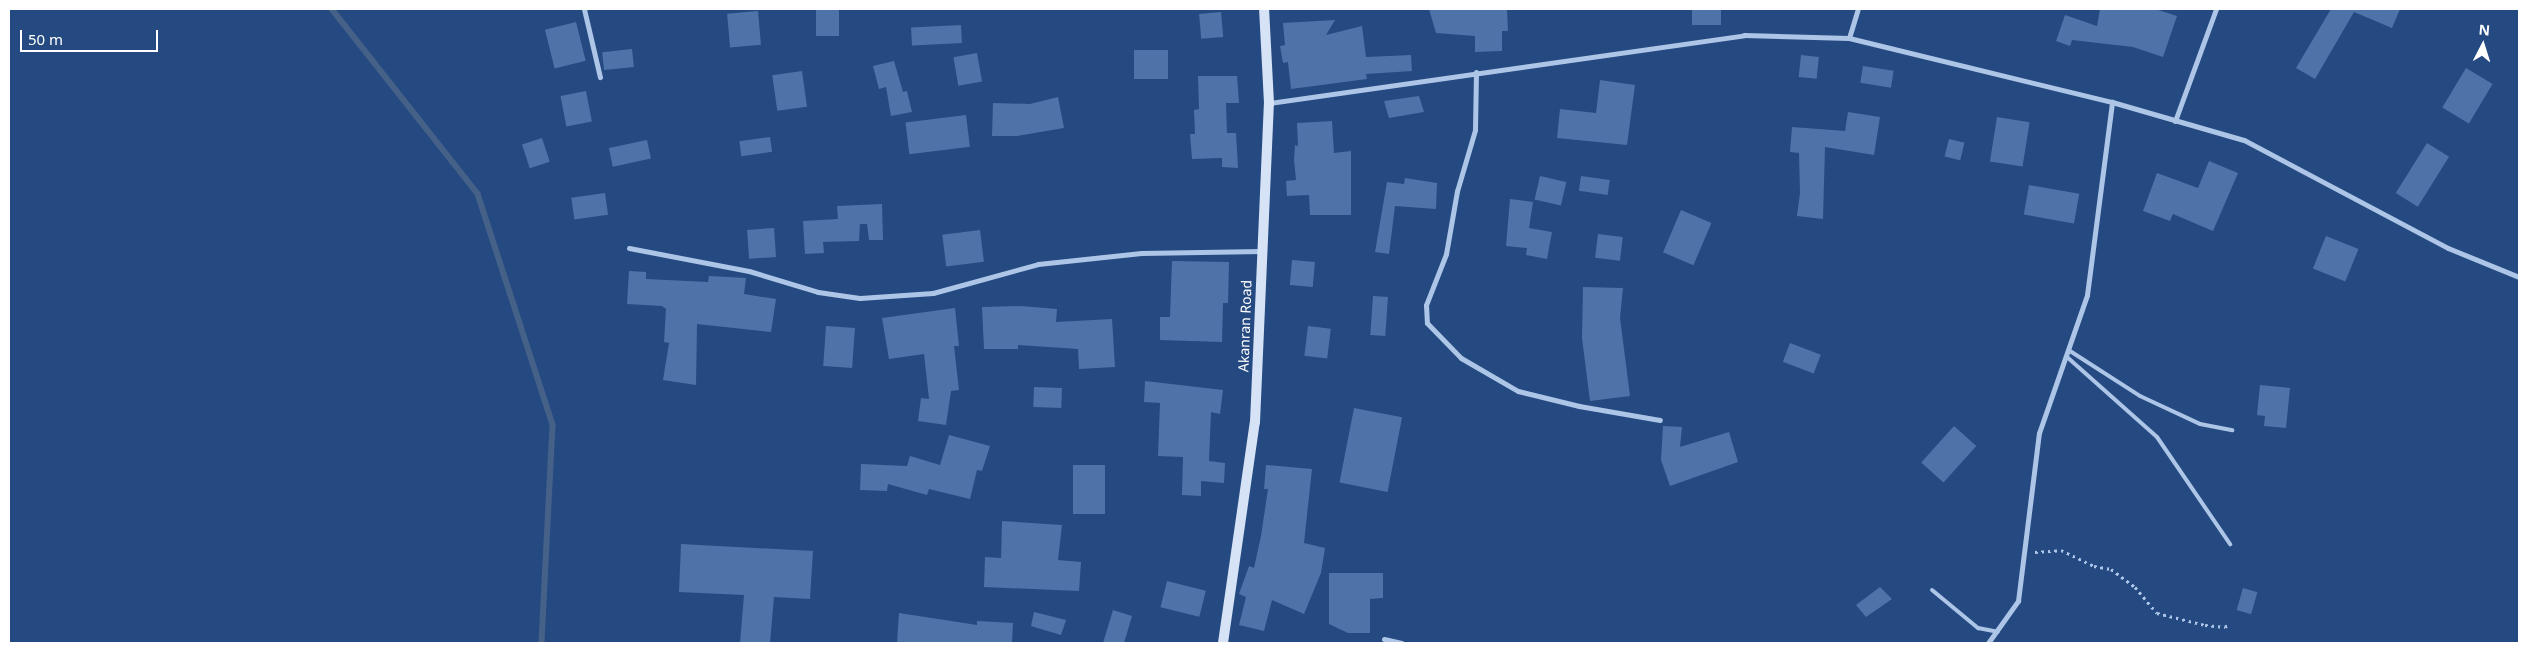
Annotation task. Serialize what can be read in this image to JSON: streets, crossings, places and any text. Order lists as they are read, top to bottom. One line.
{"streets":{"main road":["Akanran Road"]},"scale_bar":"50 m","north":"top"}
